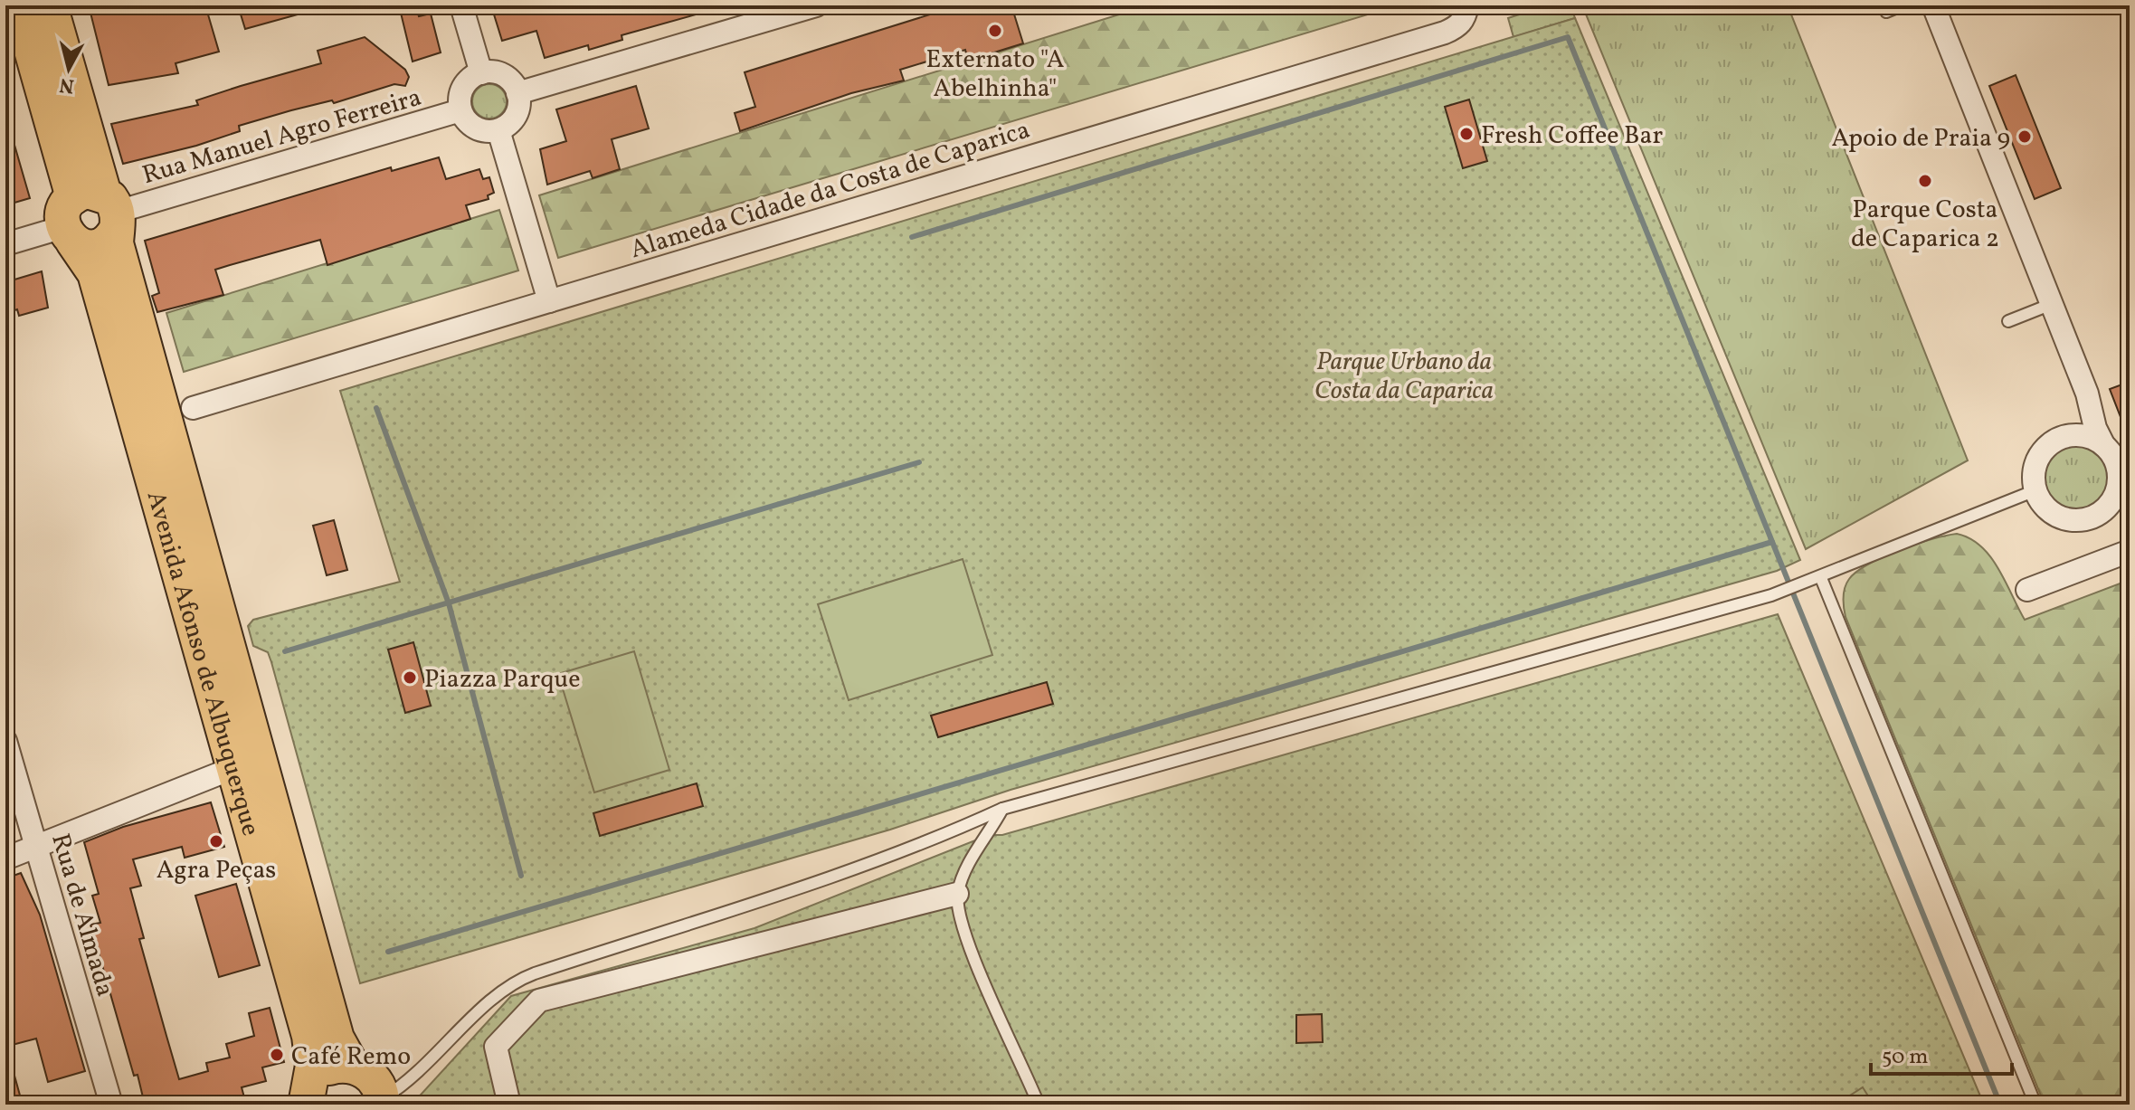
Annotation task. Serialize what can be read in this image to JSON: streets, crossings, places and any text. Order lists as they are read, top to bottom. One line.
{"streets":{"main road":["Avenida Afonso de Albuquerque"],"street":["Rua Manuel Agro Ferreira","Alameda Cidade da Costa de Caparica","Rua de Almada"]},"crossings":[["Rua Manuel Agro Ferreira","Avenida Afonso de Albuquerque"]],"parks":["Parque Urbano da Costa da Caparica"],"places":["Externato \"A Abelhinha\"","Fresh Coffee Bar","Apoio de Praia 9","Parque Costa de Caparica 2","Piazza Parque","Agra Peças","Café Remo"],"scale_bar":"50 m","north":"bottom"}
